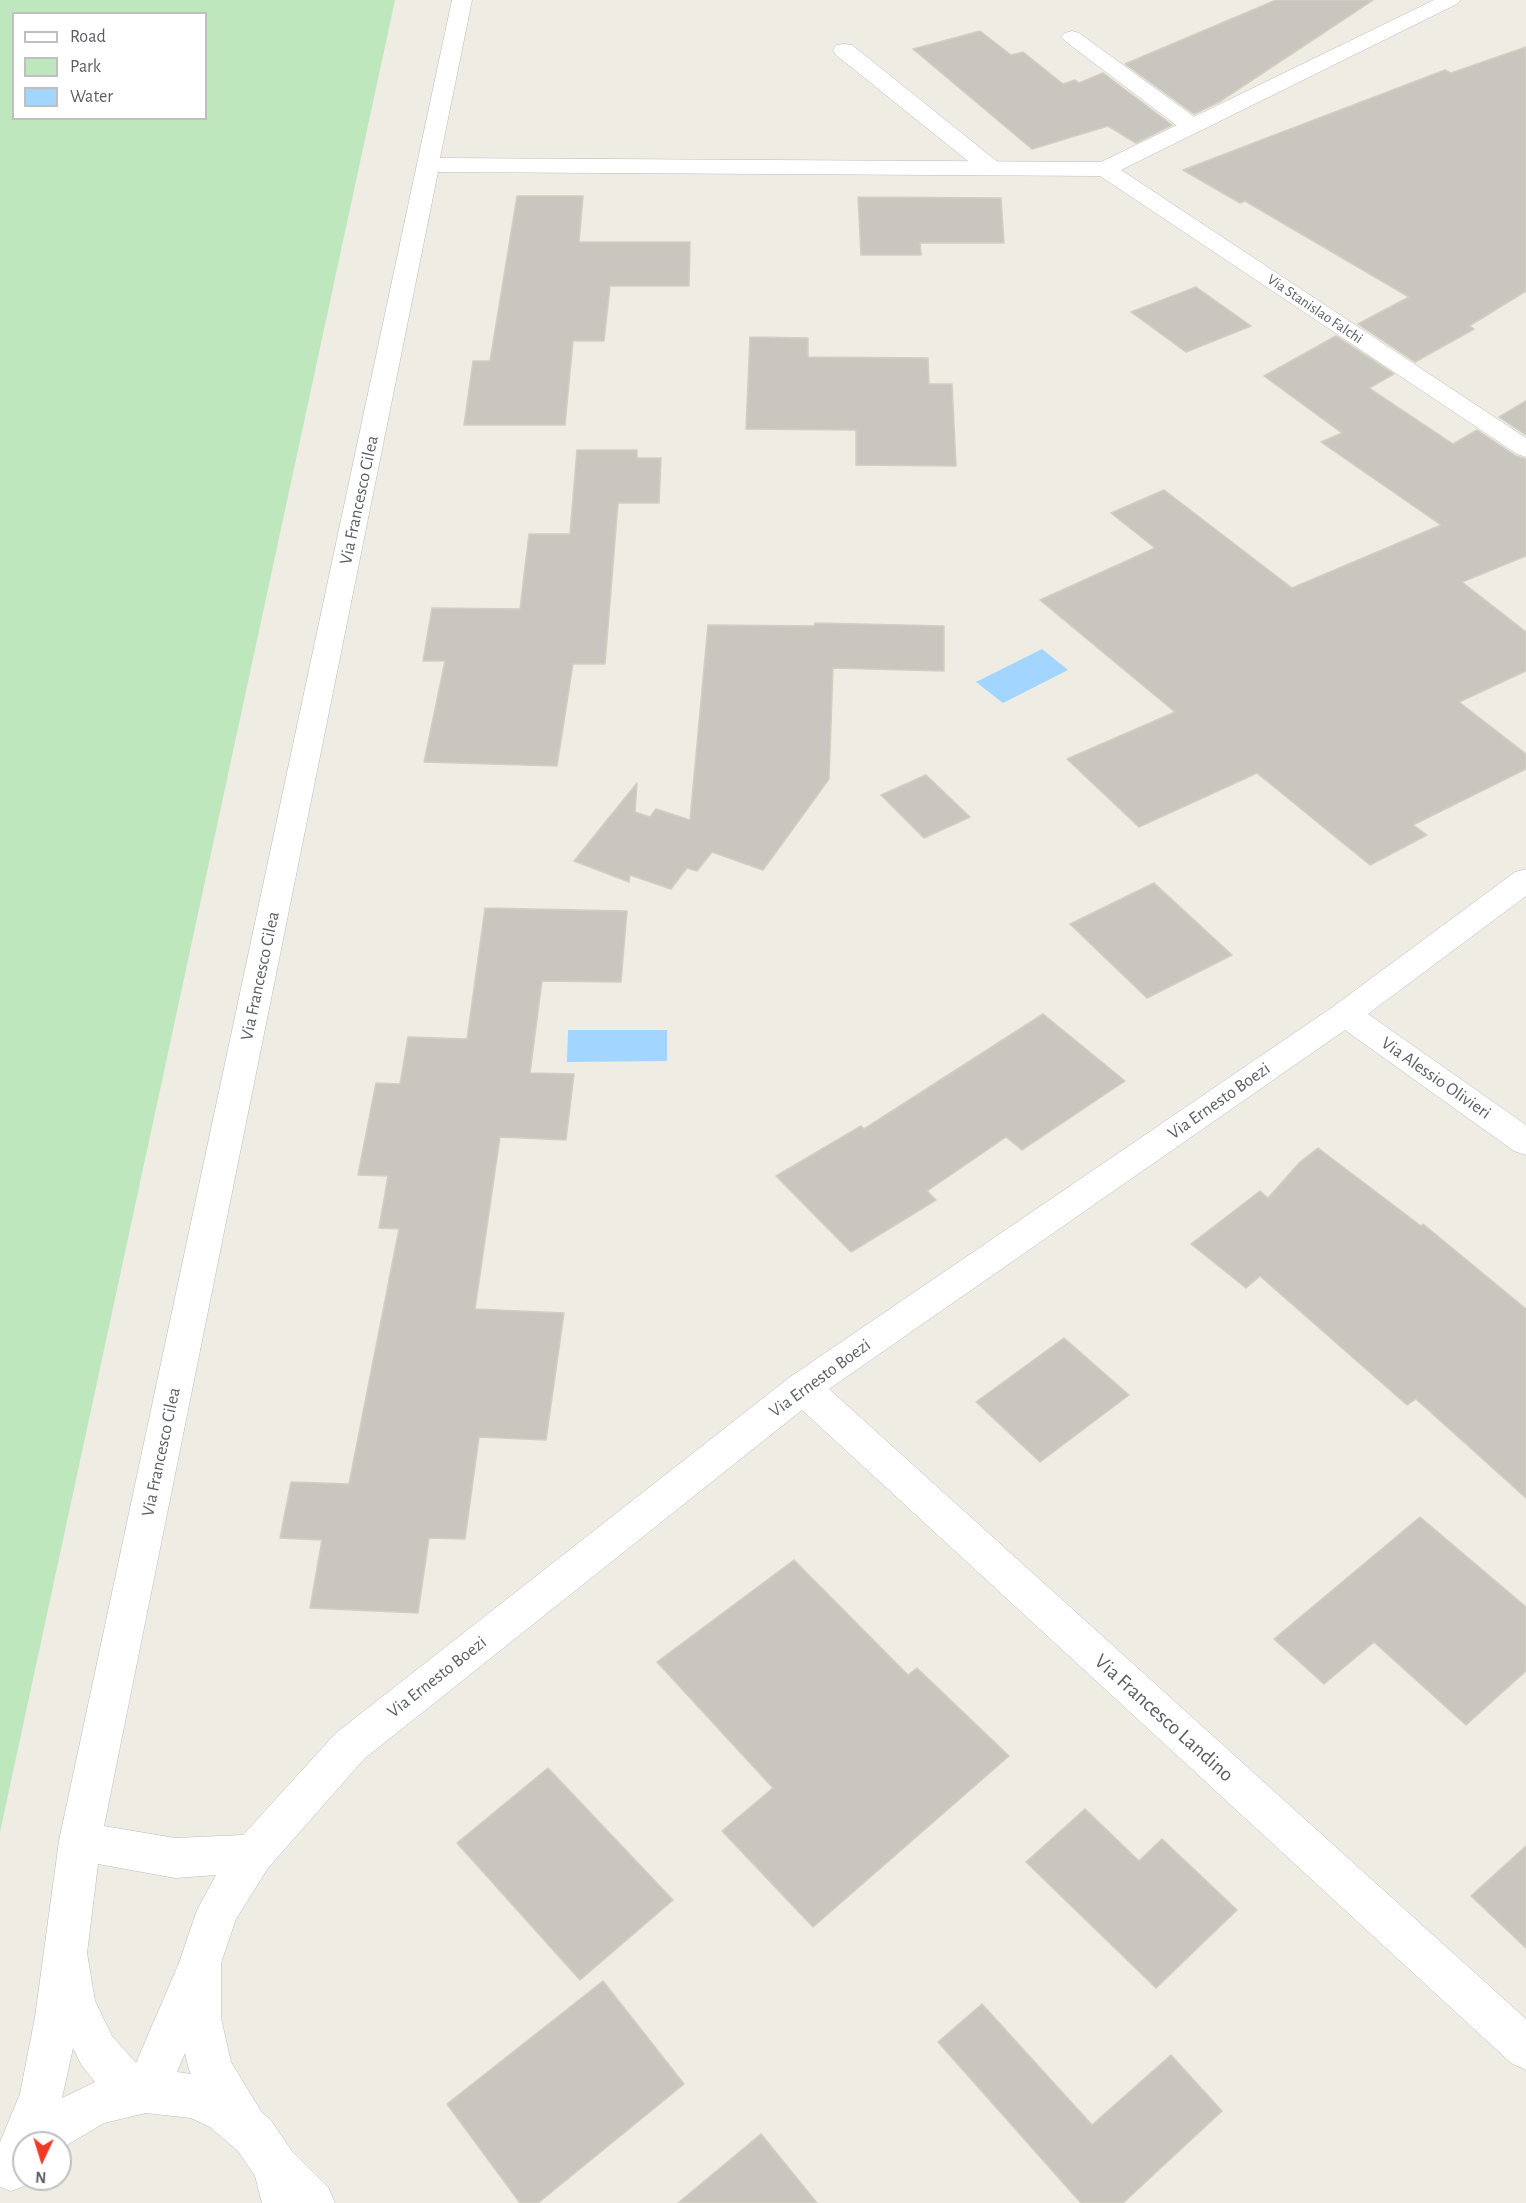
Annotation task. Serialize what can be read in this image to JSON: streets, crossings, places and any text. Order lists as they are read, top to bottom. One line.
{"streets":{"street":["Via Stanislao Falchi","Via Francesco Cilea","Via Alessio Olivieri","Via Ernesto Boezi","Via Francesco Landino"]},"crossings":[["Via Francesco Cilea","Via Ernesto Boezi"],["Via Alessio Olivieri","Via Ernesto Boezi"],["Via Ernesto Boezi","Via Francesco Landino"]],"legend":["Road","Park","Water"],"north":"bottom"}
